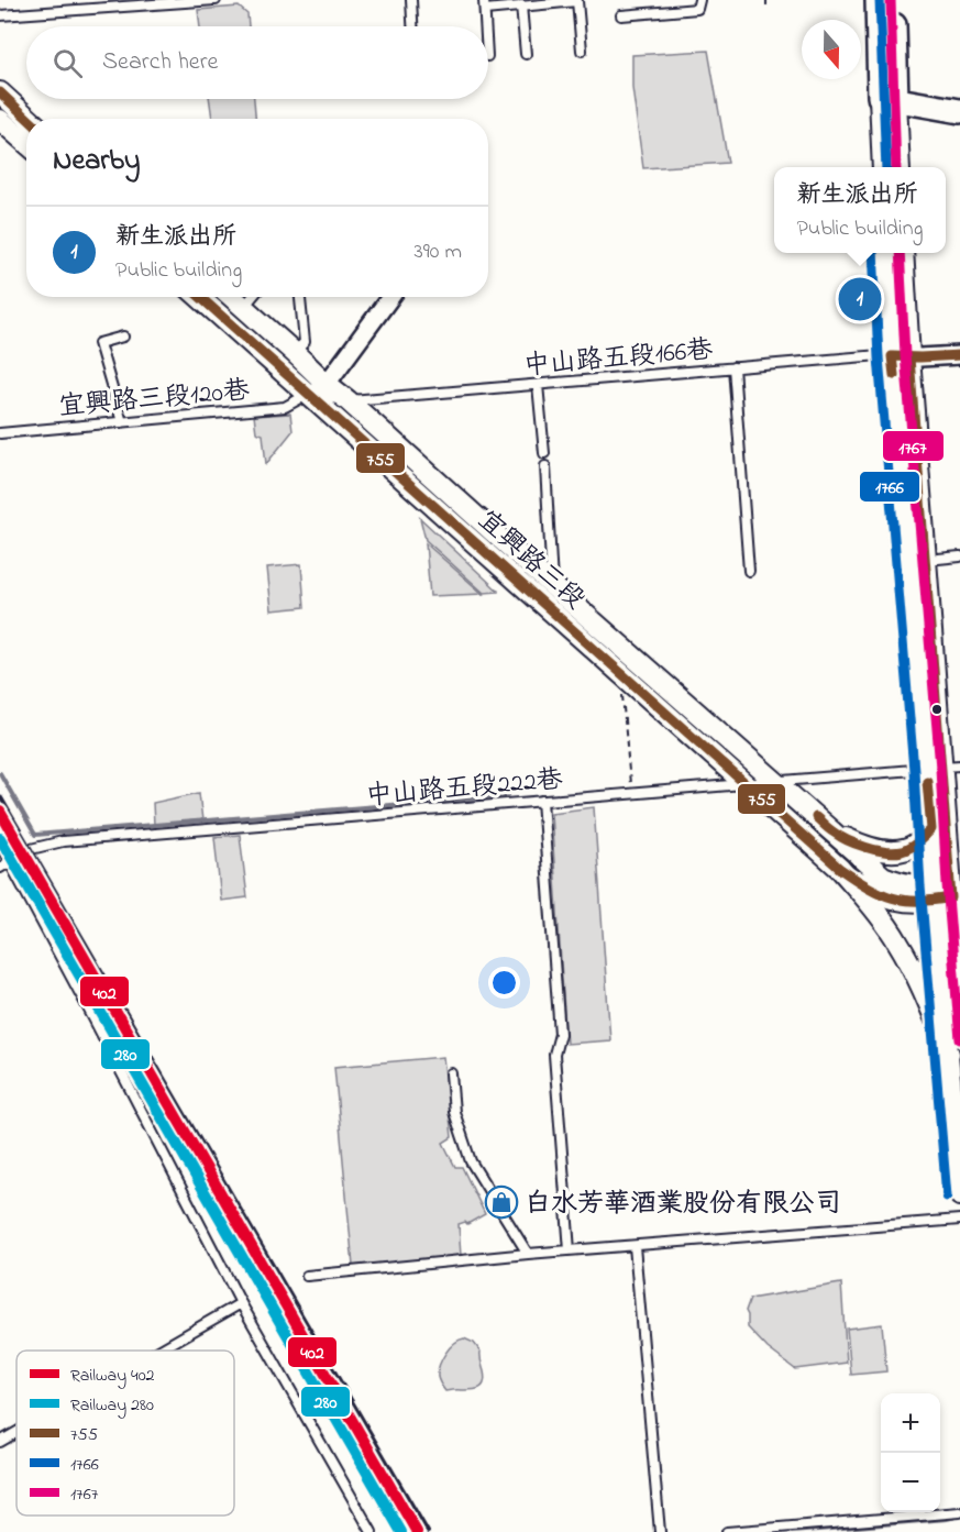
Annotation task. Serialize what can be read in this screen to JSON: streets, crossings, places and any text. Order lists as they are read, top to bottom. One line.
{"streets":{"street":["宜興路三段"],"lane":["中山路五段166巷","宜興路三段120巷","中山路五段222巷"]},"crossings":[["中山路五段166巷","宜興路三段"],["宜興路三段120巷","宜興路三段"],["宜興路三段","中山路五段222巷"]],"places":{"shop":["白水芳華酒業股份有限公司"]},"lines":["transit line 1766","transit line 1767","transit line 755","rail line 402","rail line 280"],"legend":["Railway 402","Railway 280","755","1766","1767"],"north":"bottom","page":{"search":"Search here","heading":"Nearby","popup":["新生派出所","Public building"],"list":[{"mark":"1","name":"新生派出所","note":"Public building","value":"390 m"}],"pins":"1","map_buttons":["+","−"]}}
